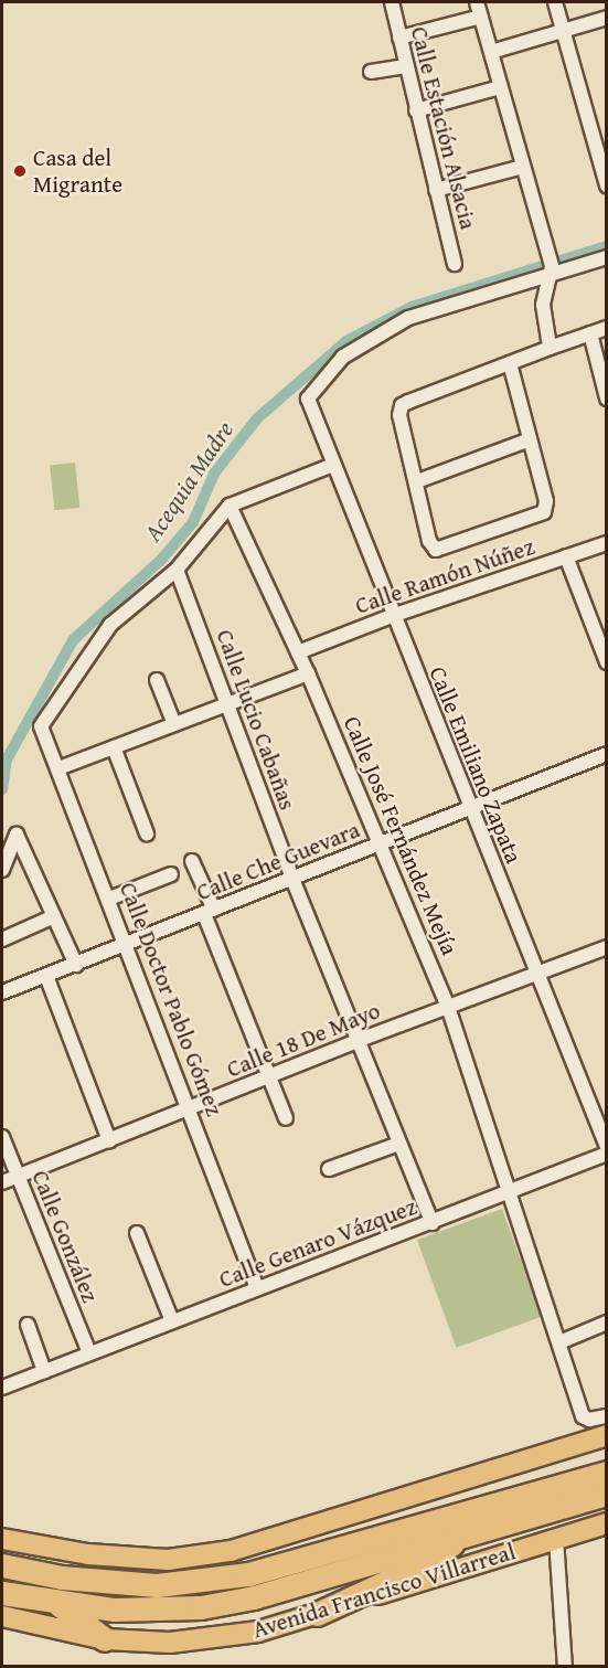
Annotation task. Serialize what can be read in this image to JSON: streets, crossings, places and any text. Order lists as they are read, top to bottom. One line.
{"streets":{"highway":["Avenida Francisco Villarreal"],"street":["Calle Estación Alsacia","Calle Ramón Núñez","Calle Lucio Cabañas","Calle Emiliano Zapata","Calle José Fernández Mejía","Calle Che Guevara","Calle Doctor Pablo Gómez","Calle 18 De Mayo","Calle González","Calle Genaro Vázquez"]},"crossings":[["Calle Ramón Núñez","Calle Emiliano Zapata"],["Calle Ramón Núñez","Calle José Fernández Mejía"],["Calle Lucio Cabañas","Calle Che Guevara"],["Calle Lucio Cabañas","Calle Doctor Pablo Gómez"],["Calle Lucio Cabañas","Calle 18 De Mayo"],["Calle Lucio Cabañas","Calle Genaro Vázquez"],["Calle Emiliano Zapata","Calle Che Guevara"],["Calle Emiliano Zapata","Calle 18 De Mayo"],["Calle José Fernández Mejía","Calle Che Guevara"],["Calle José Fernández Mejía","Calle 18 De Mayo"],["Calle José Fernández Mejía","Calle Genaro Vázquez"],["Calle Che Guevara","Calle Doctor Pablo Gómez"],["Calle Doctor Pablo Gómez","Calle 18 De Mayo"],["Calle Doctor Pablo Gómez","Calle Genaro Vázquez"],["Calle 18 De Mayo","Calle González"],["Calle González","Calle Genaro Vázquez"]],"water":["Acequia Madre"],"places":["Casa del Migrante"]}
